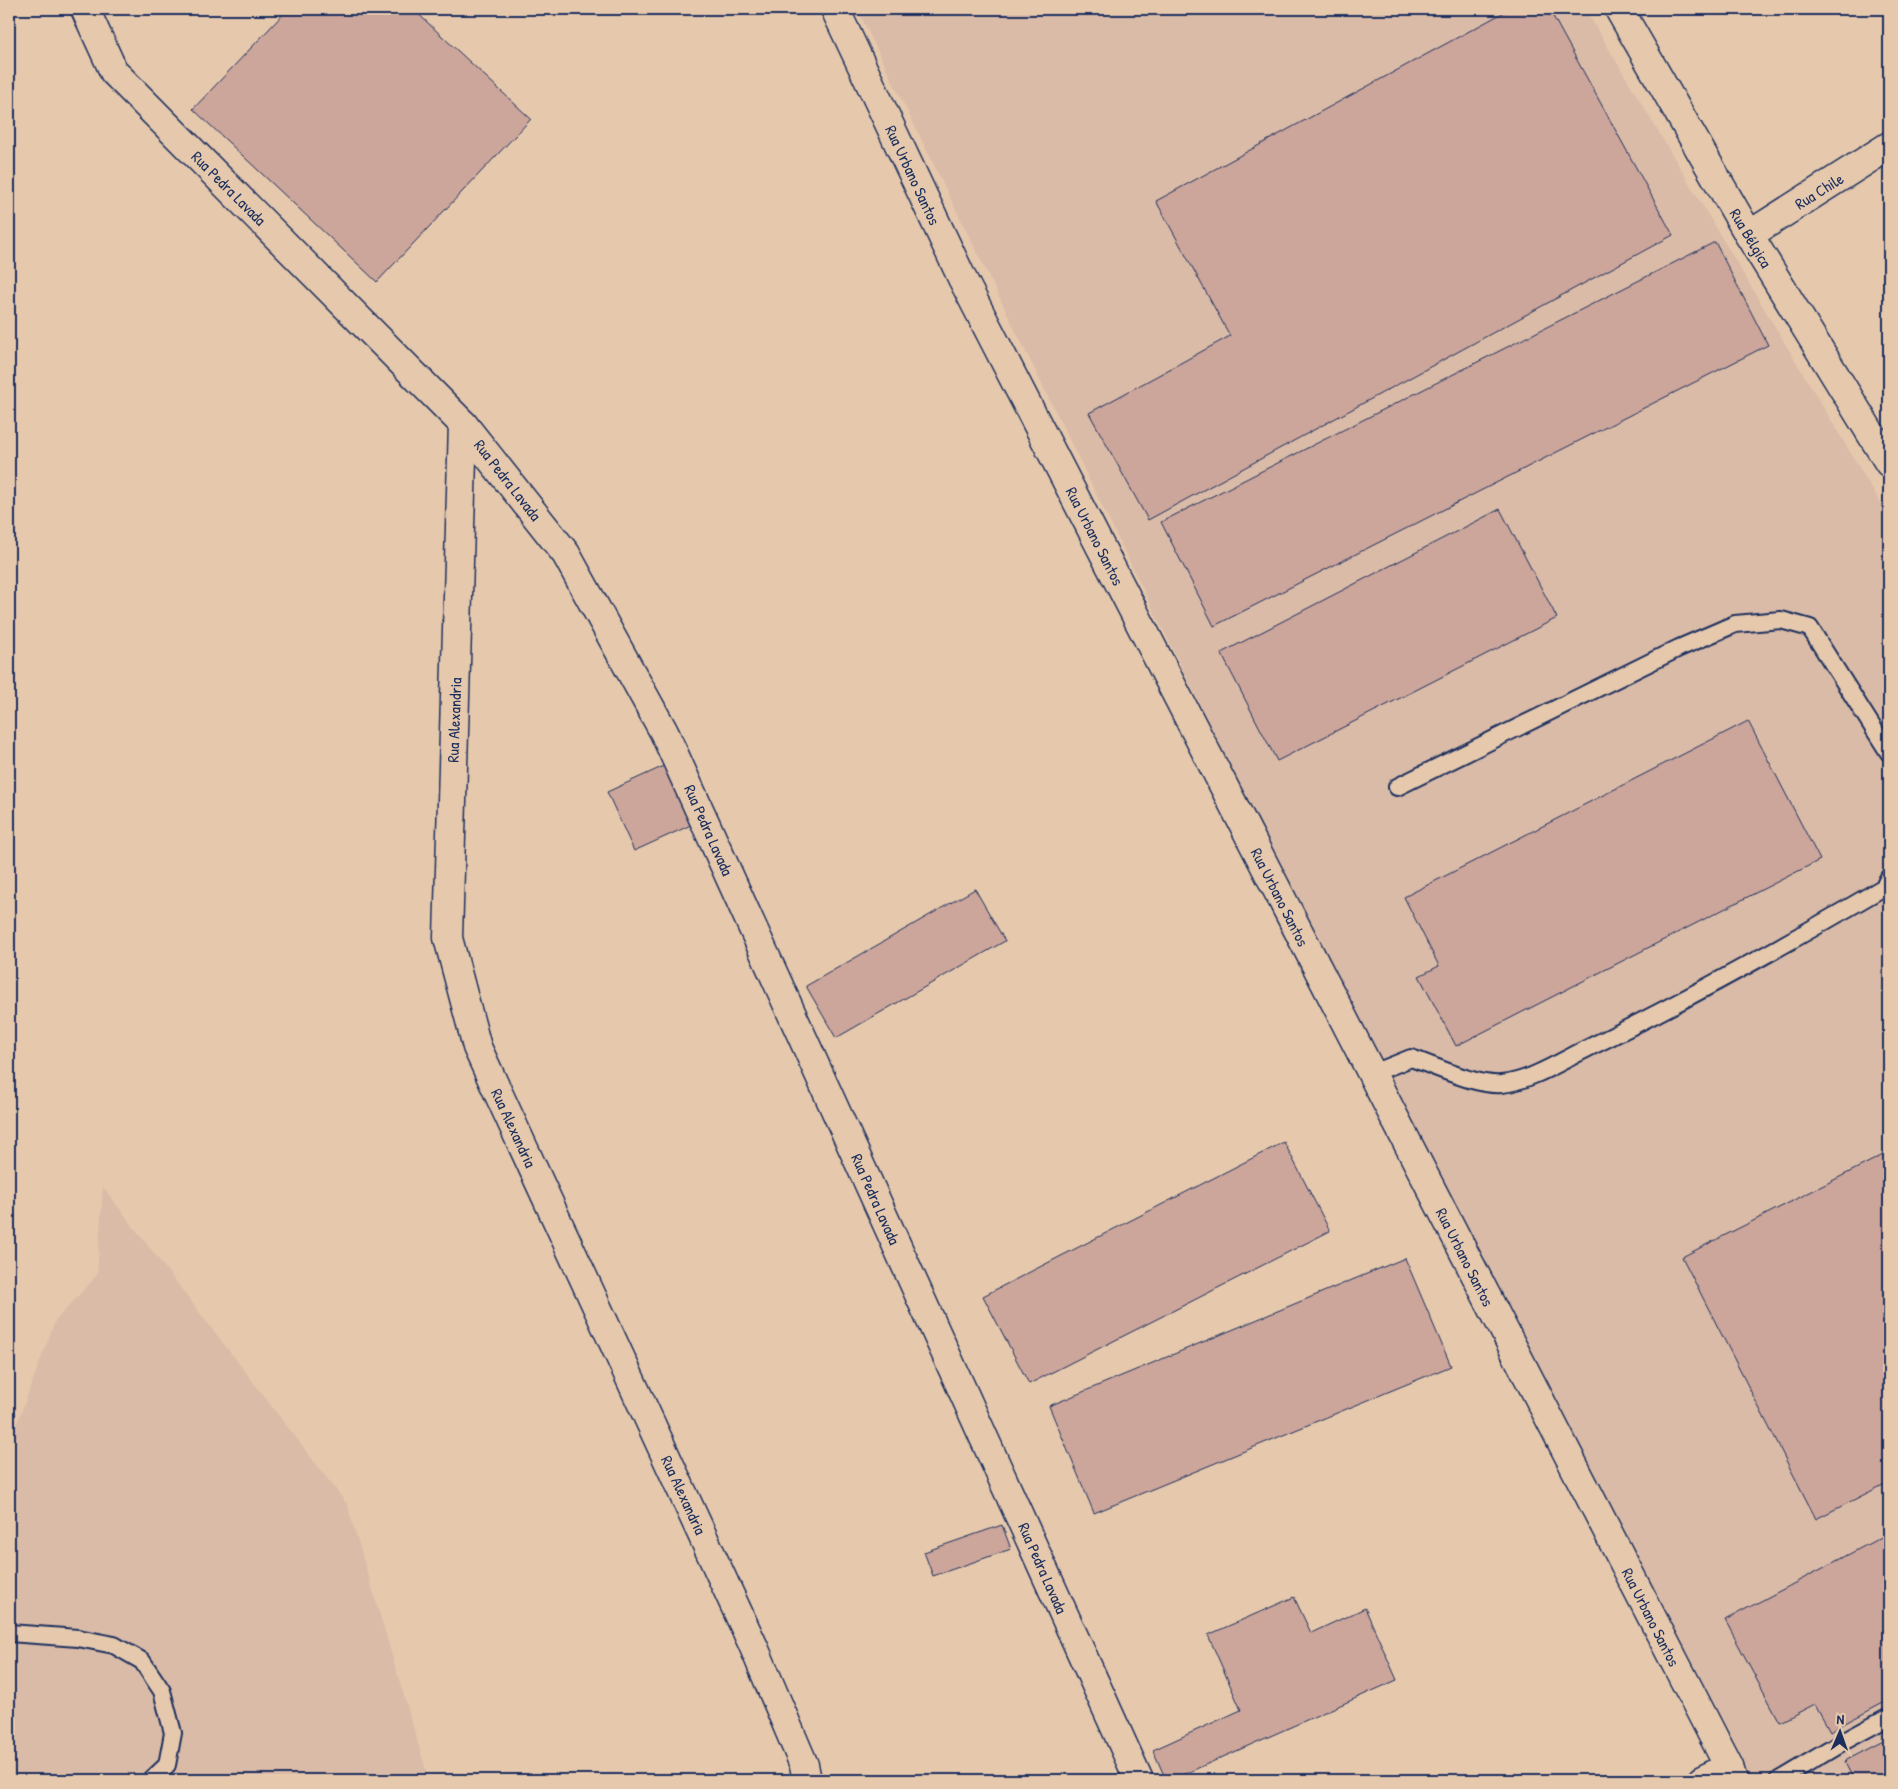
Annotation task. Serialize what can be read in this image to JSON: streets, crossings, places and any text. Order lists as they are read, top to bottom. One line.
{"streets":{"street":["Rua Urbano Santos","Rua Pedra Lavada","Rua Chile","Rua Bélgica","Rua Alexandria"]},"crossings":[["Rua Pedra Lavada","Rua Alexandria"],["Rua Chile","Rua Bélgica"]],"north":"top"}
